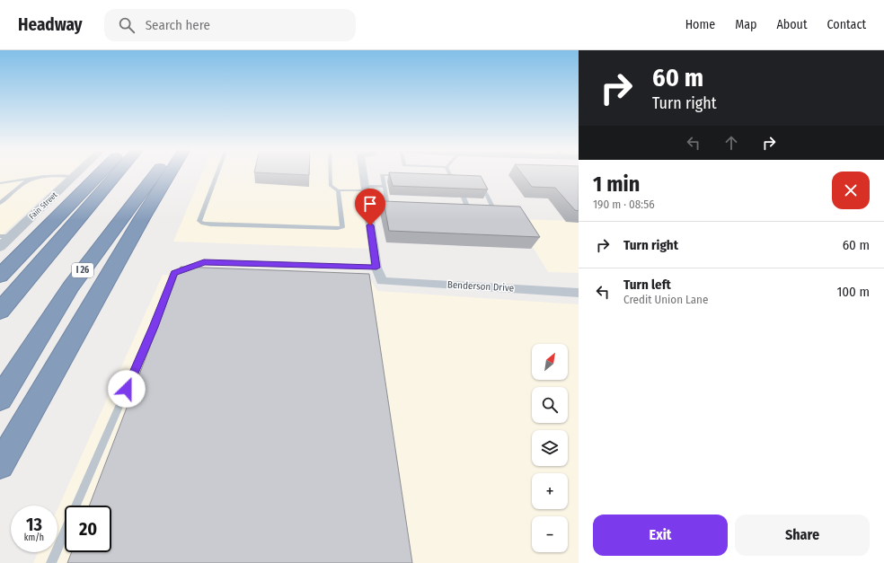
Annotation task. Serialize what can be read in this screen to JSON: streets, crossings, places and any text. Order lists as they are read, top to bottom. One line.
{"streets":{"highway":["I 26"],"street":["Fain Street","Benderson Drive"]},"north":"top right","page":{"header":"Headway","search":"Search here","nav":["Home","Map","About","Contact"],"turn":["60 m","Turn right"],"heading":["1 min","190 m · 08:56"],"list":[{"name":"Turn right","value":"60 m"},{"name":"Turn left","note":"Credit Union Lane","value":"100 m"}],"map_buttons":["+","−"],"speed":"13 km/h","limit":"20","buttons":["Exit","Share"]}}
